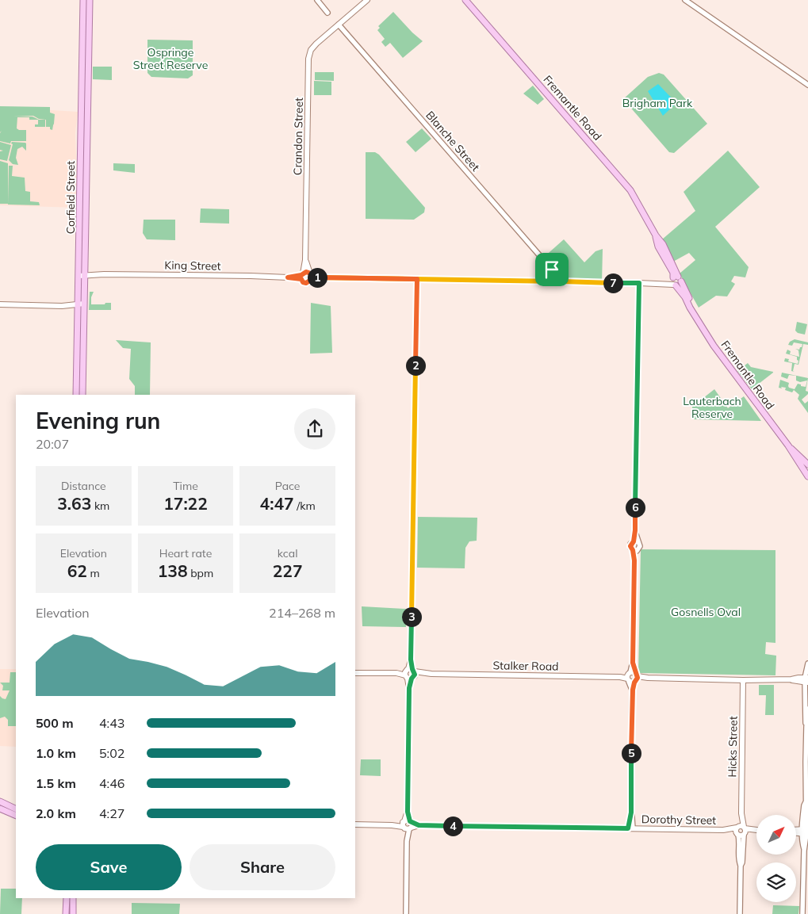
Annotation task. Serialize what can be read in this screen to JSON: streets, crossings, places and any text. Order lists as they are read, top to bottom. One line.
{"streets":{"main road":["Fremantle Road","Crandon Street","Corfield Street","King Street","Stalker Road","Hicks Street","Dorothy Street"],"street":["Blanche Street"]},"crossings":[["Crandon Street","Blanche Street"],["Crandon Street","King Street"],["Corfield Street","King Street"],["Stalker Road","Hicks Street"],["Hicks Street","Dorothy Street"]],"parks":["Ospringe Street Reserve","Brigham Park","Lauterbach Reserve","Gosnells Oval"],"north":"top right","page":{"pins":["1","7","2","6","3","5","4"],"heading":["Evening run","20:07"],"stats":[["Distance","3.63 km"],["Time","17:22"],["Pace","4:47 /km"],["Elevation","62 m"],["Heart rate","138 bpm"],["kcal","227"]],"chart":["Elevation","214–268 m"],"list":[{"name":"500 m","note":"4:43"},{"name":"1.0 km","note":"5:02"},{"name":"1.5 km","note":"4:46"},{"name":"2.0 km","note":"4:27"}],"buttons":["Save","Share"]}}
